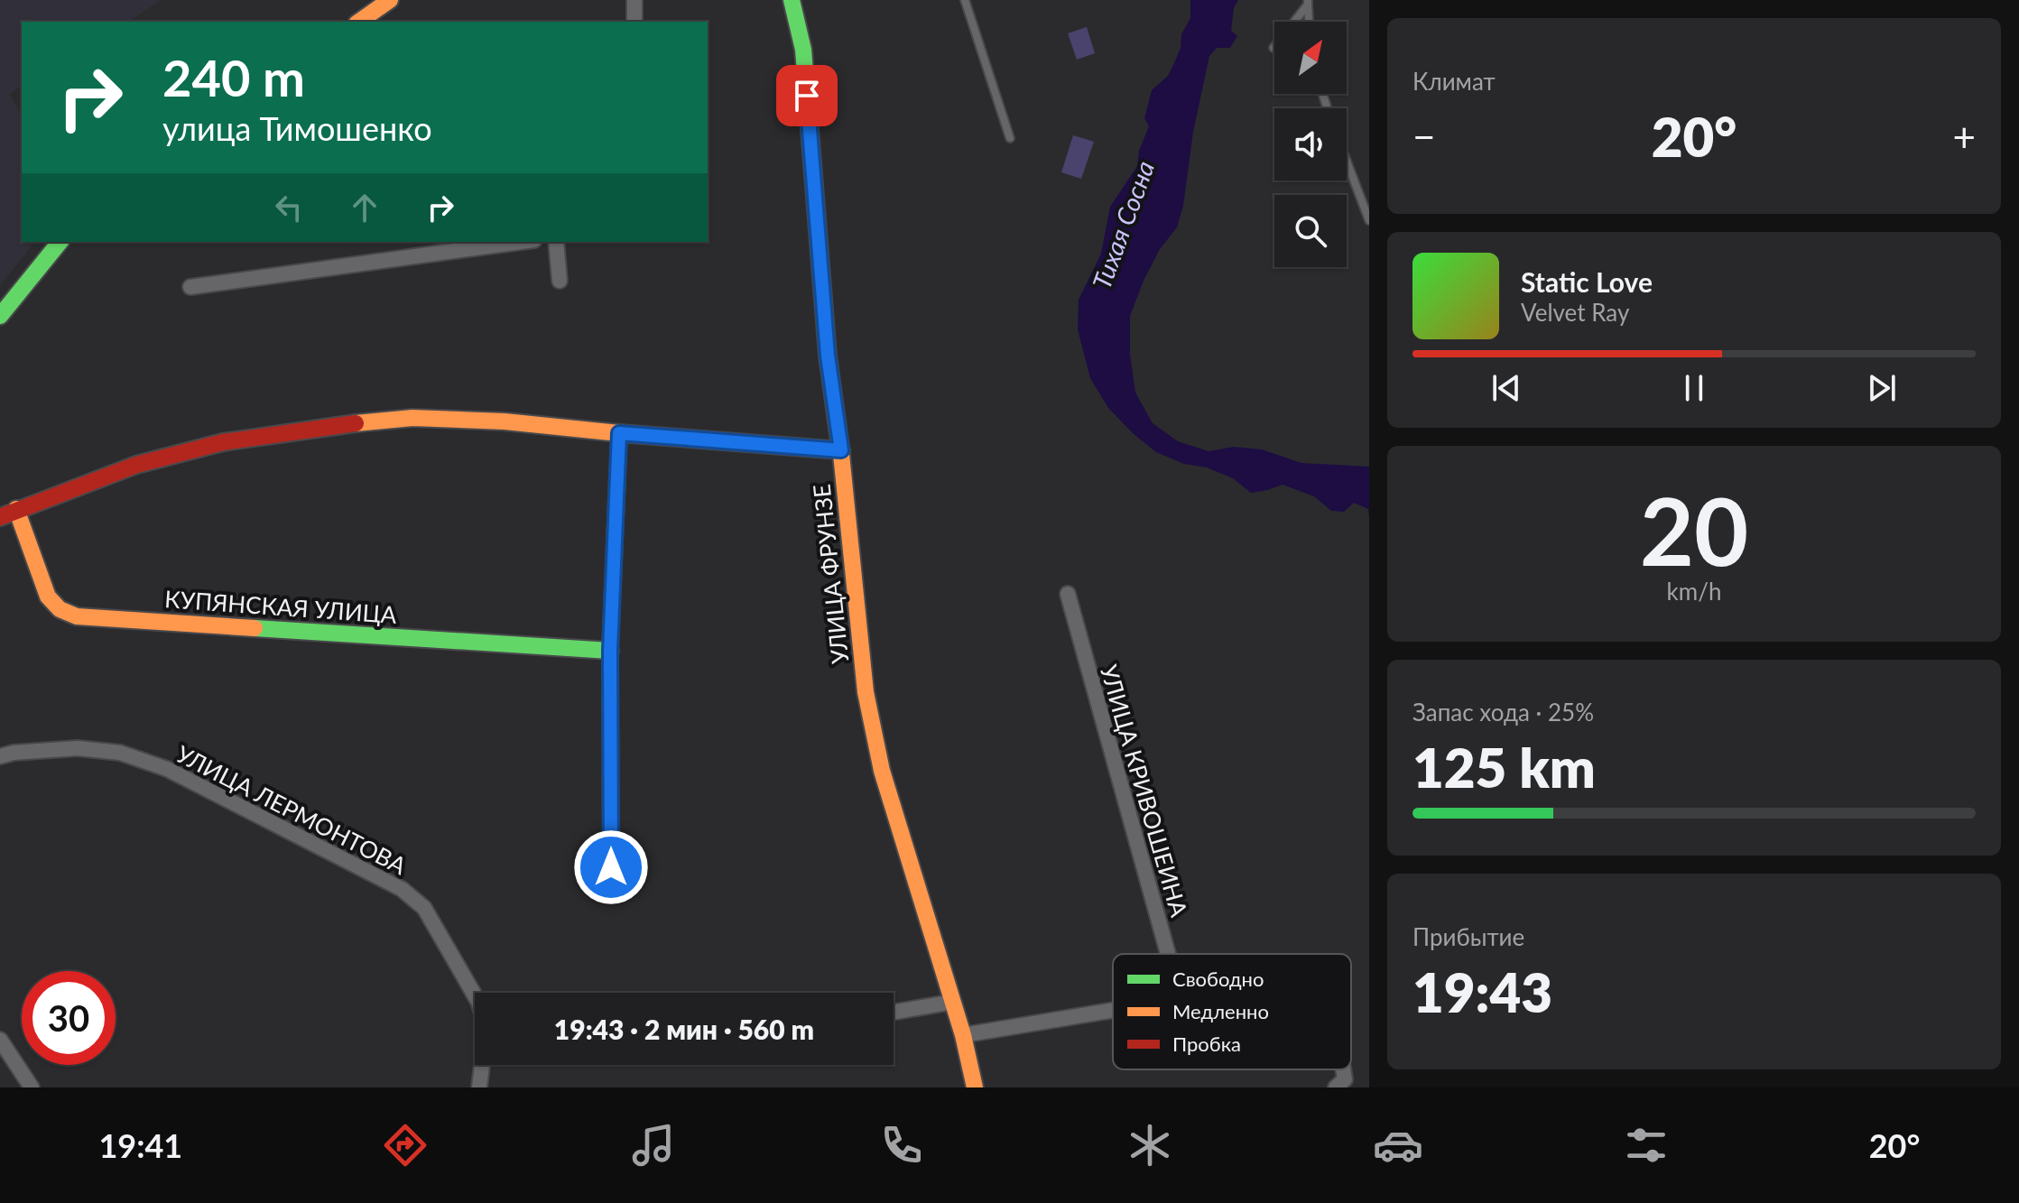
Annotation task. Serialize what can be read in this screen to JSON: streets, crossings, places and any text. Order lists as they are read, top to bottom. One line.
{"streets":{"street":["УЛИЦА ФРУНЗЕ","КУПЯНСКАЯ УЛИЦА","УЛИЦА КРИВОШЕИНА","УЛИЦА ЛЕРМОНТОВА"]},"water":["Тихая Сосна"],"legend":["Свободно","Медленно","Пробка"],"north":"top right","page":{"tile":["Климат",["20","km/h"],["Запас хода · 25%","125 km"],["Прибытие","19:43"]],"turn":["240 m","улица Тимошенко"],"heat":["−","20°","+"],"song":["Static Love","Velvet Ray"],"limit":"30","trip":"19:43 · 2 мин · 560 m","tabs":["19:41","20°"]}}
